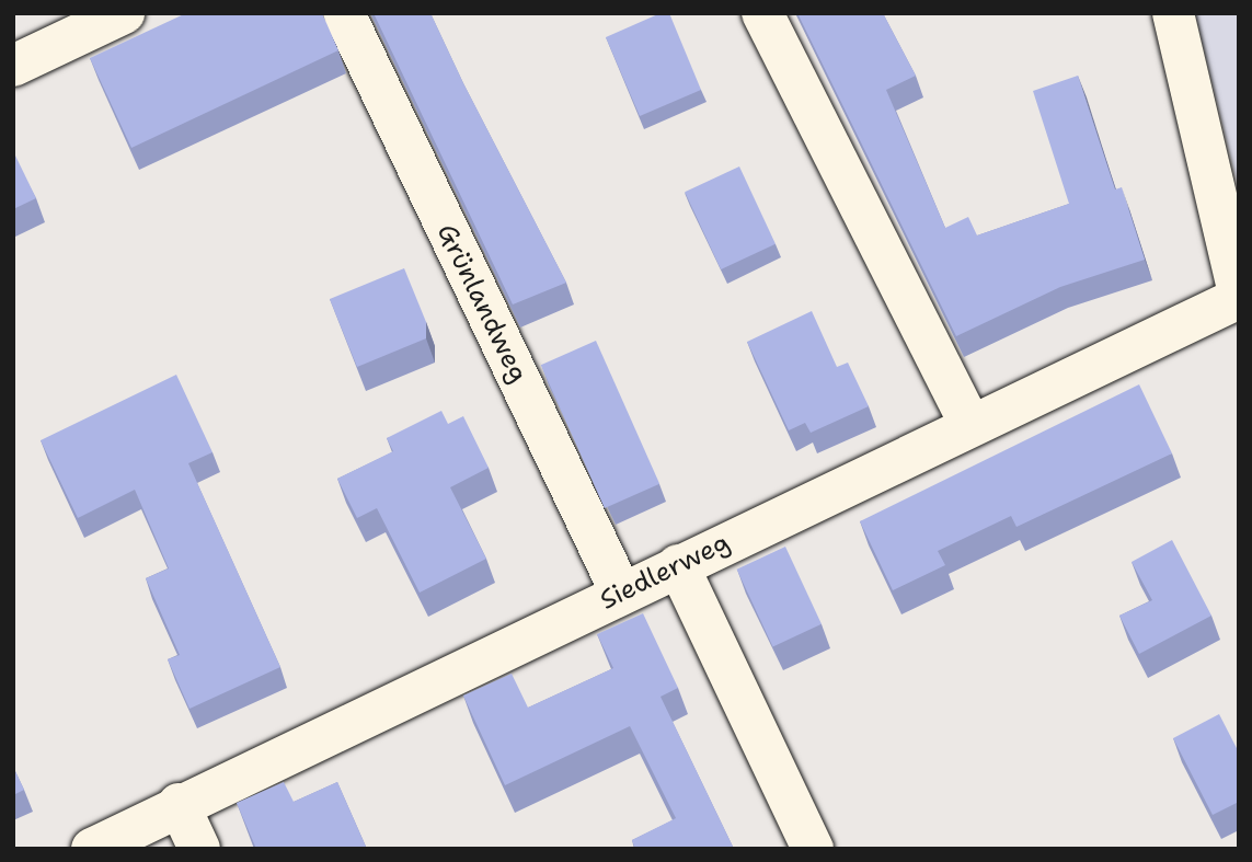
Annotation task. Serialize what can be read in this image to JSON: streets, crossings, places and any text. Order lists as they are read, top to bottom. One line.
{"streets":{"street":["Grünlandweg","Siedlerweg"]},"crossings":[["Grünlandweg","Siedlerweg"]]}
